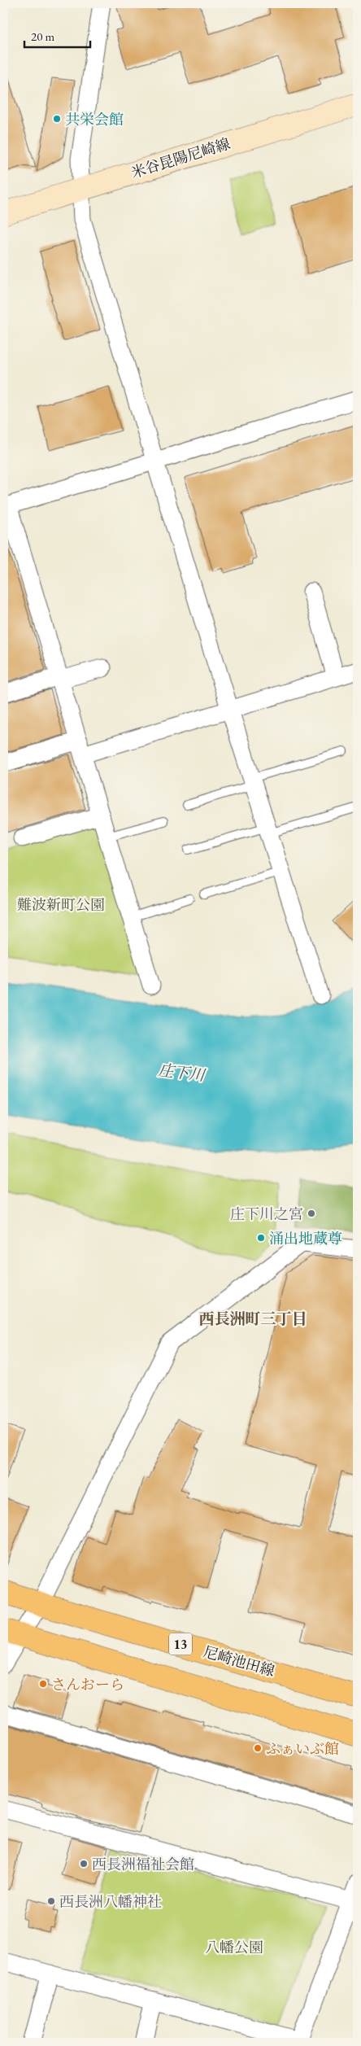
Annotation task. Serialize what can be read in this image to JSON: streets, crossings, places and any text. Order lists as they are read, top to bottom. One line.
{"streets":{"main road":["米谷昆陽尼崎線","13","尼崎池田線"]},"districts":["西長洲町三丁目"],"water":["庄下川"],"parks":["難波新町公園","八幡公園"],"places":["共栄会館","庄下川之宮","涌出地蔵尊","さんおーら","ふぁいぶ館","西長洲福祉会館","西長洲八幡神社"],"scale_bar":"20 m"}
